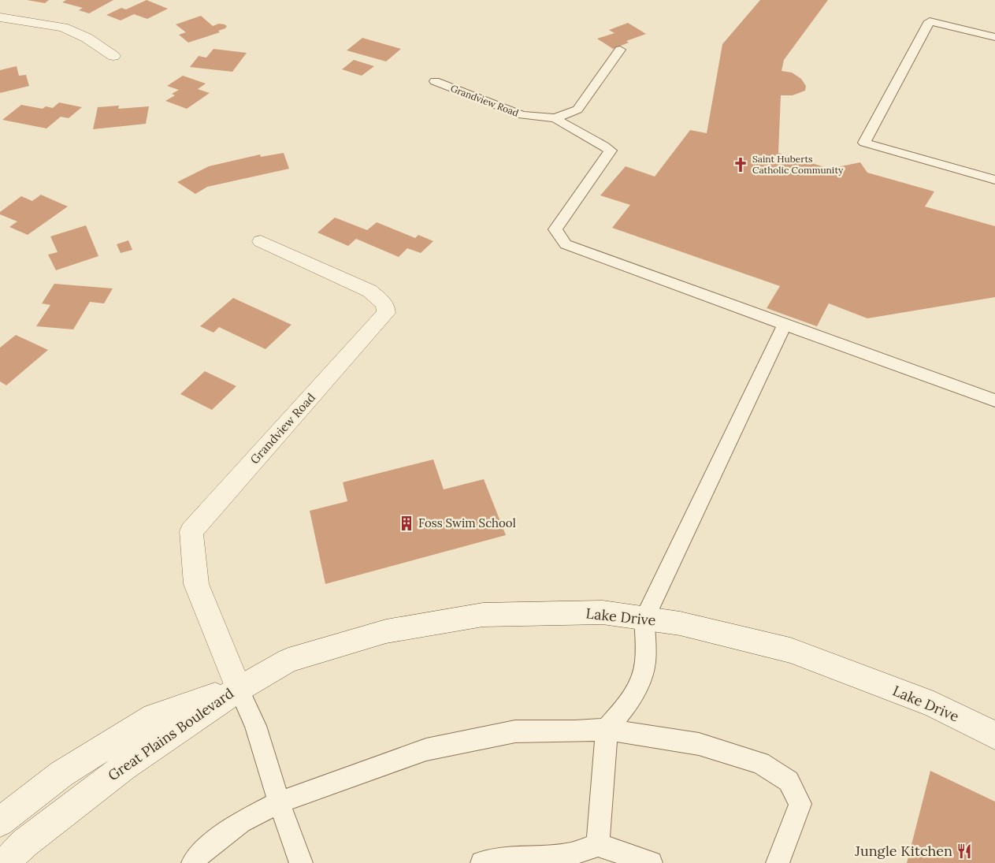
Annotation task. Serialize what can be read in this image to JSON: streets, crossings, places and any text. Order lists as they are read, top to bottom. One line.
{"streets":{"street":["Grandview Road","Lake Drive","Great Plains Boulevard"]},"crossings":[["Grandview Road","Lake Drive"],["Grandview Road","Great Plains Boulevard"],["Lake Drive","Great Plains Boulevard"]],"places":{"church":["Saint Huberts Catholic Community"],"building":["Foss Swim School"],"restaurant":["Jungle Kitchen"]}}
